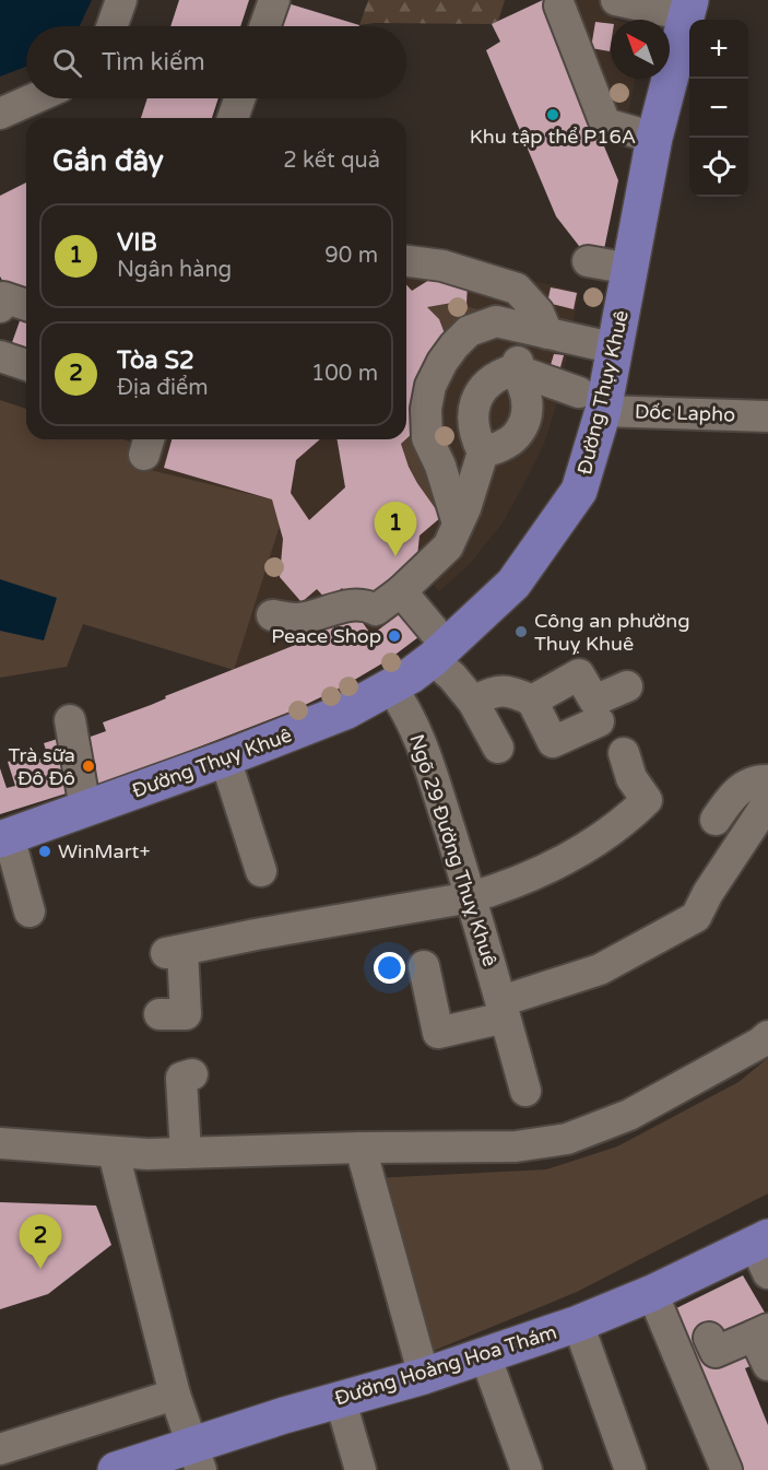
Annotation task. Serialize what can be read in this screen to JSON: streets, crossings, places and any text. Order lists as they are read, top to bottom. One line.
{"streets":{"main road":["Đường Thụy Khuê","Đường Hoàng Hoa Thám"],"street":["Dốc Lapho","Ngõ 29 Đường Thuỵ Khuê"]},"crossings":[["Đường Thụy Khuê","Dốc Lapho"],["Đường Thụy Khuê","Ngõ 29 Đường Thuỵ Khuê"]],"places":["Khu tập thể P16A","Công an phường Thuỵ Khuê","Peace Shop","Trà sữa Đô Đô","WinMart+"],"north":"top left","page":{"map_buttons":["+","−"],"search":"Tìm kiếm","heading":["Gần đây","2 kết quả"],"list":[{"mark":"1","name":"VIB","note":"Ngân hàng","value":"90 m"},{"mark":"2","name":"Tòa S2","note":"Địa điểm","value":"100 m"}],"pins":["1","2"]}}
